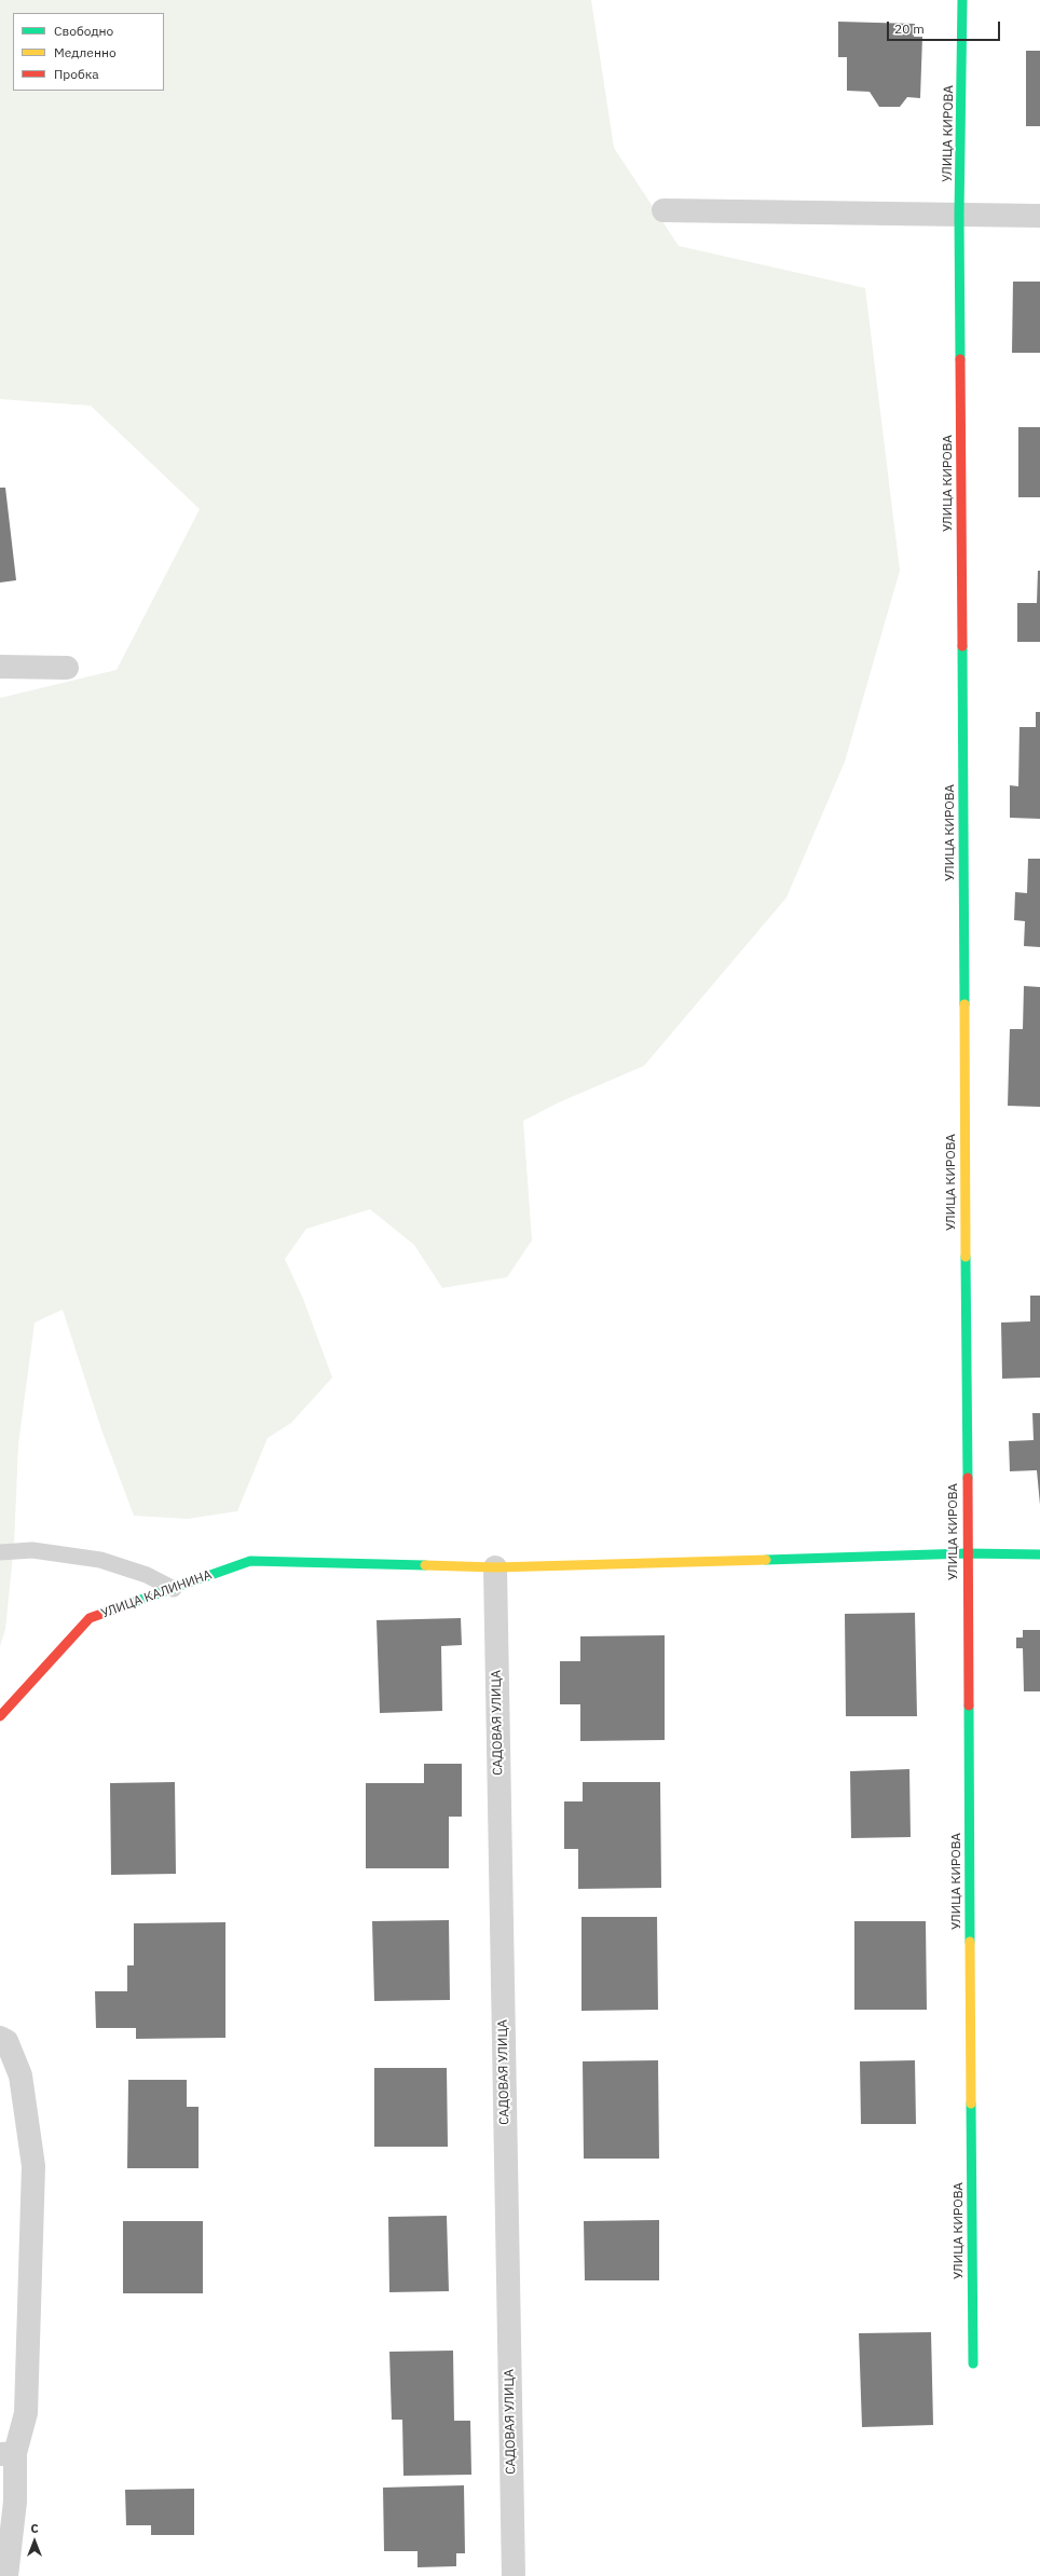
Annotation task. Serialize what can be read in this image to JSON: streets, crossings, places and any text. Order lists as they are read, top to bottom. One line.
{"streets":{"street":["УЛИЦА КИРОВА","УЛИЦА КАЛИНИНА","САДОВАЯ УЛИЦА"]},"crossings":[["УЛИЦА КАЛИНИНА","САДОВАЯ УЛИЦА"]],"legend":["Свободно","Медленно","Пробка"],"scale_bar":"20 m","north":"top"}
